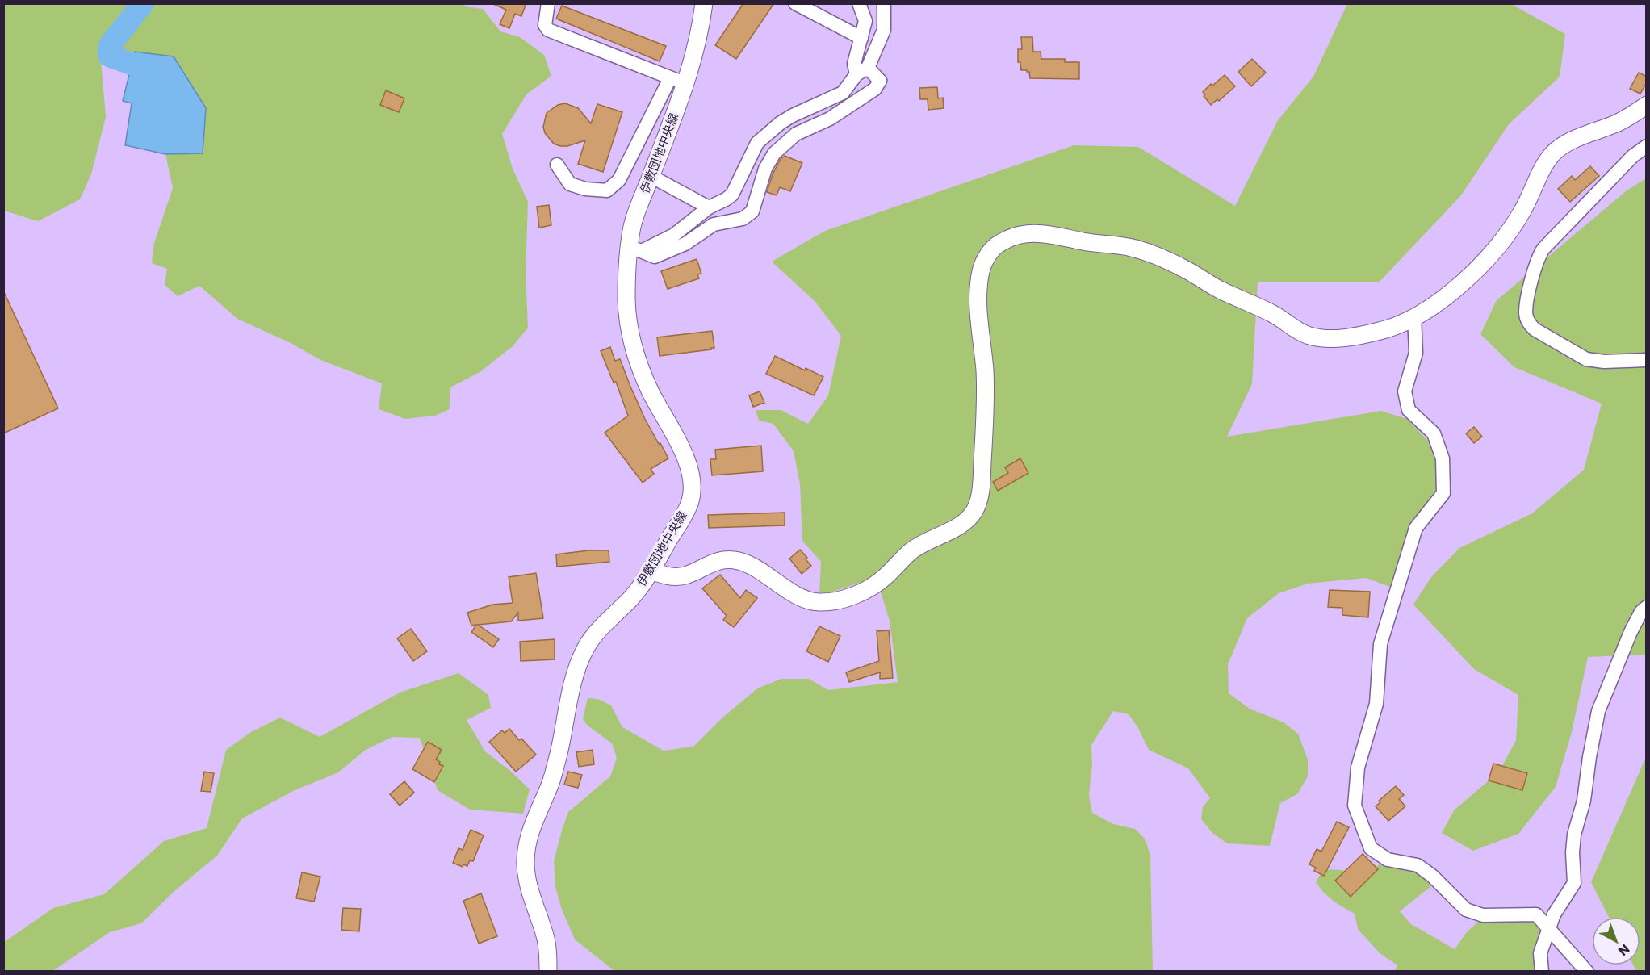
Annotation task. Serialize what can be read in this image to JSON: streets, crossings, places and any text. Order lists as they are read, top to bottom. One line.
{"streets":{"street":["伊敷団地中央線"]},"north":"bottom right"}
